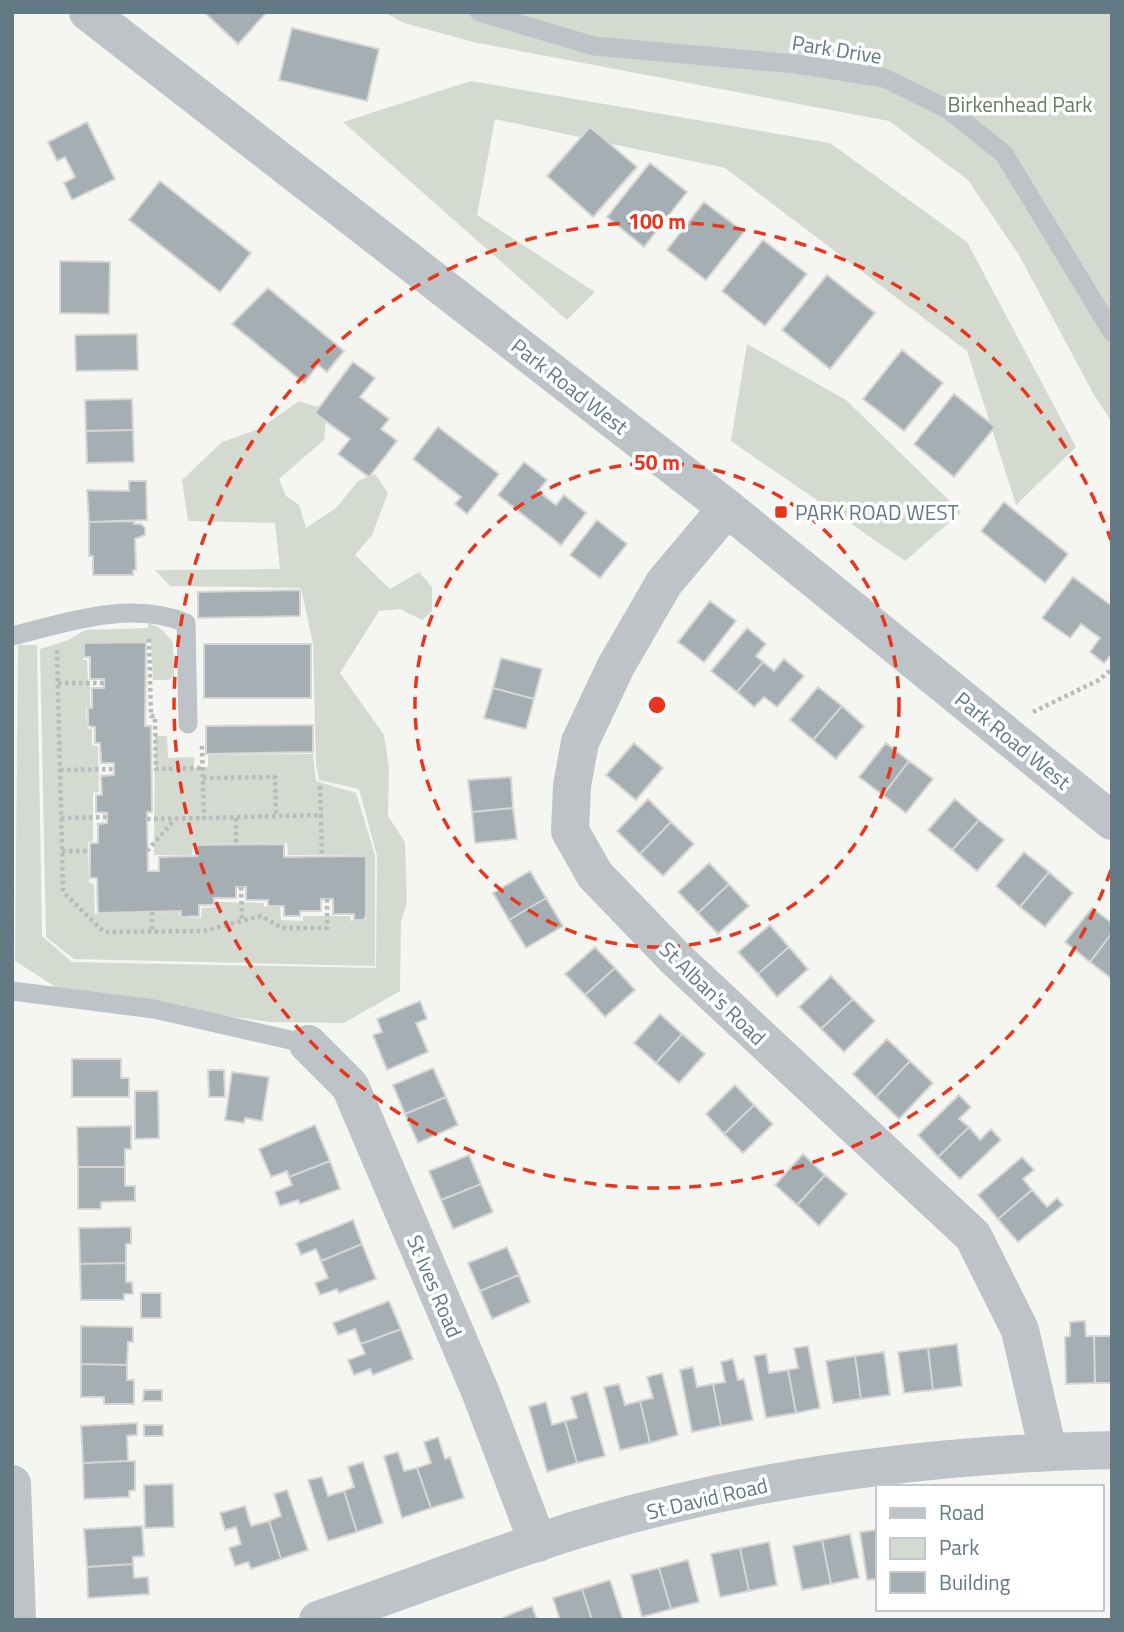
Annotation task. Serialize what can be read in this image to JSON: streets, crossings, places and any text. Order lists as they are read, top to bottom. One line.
{"streets":{"street":["Park Road West","St Alban's Road","St Ives Road","St David Road"],"lane":["Park Drive"]},"crossings":[["Park Road West","St Alban's Road"],["St Alban's Road","St David Road"],["St Ives Road","St David Road"]],"parks":["Birkenhead Park"],"places":{"transit":["PARK ROAD WEST"]},"legend":["Road","Park","Building"],"rings":["100 m","50 m"]}
